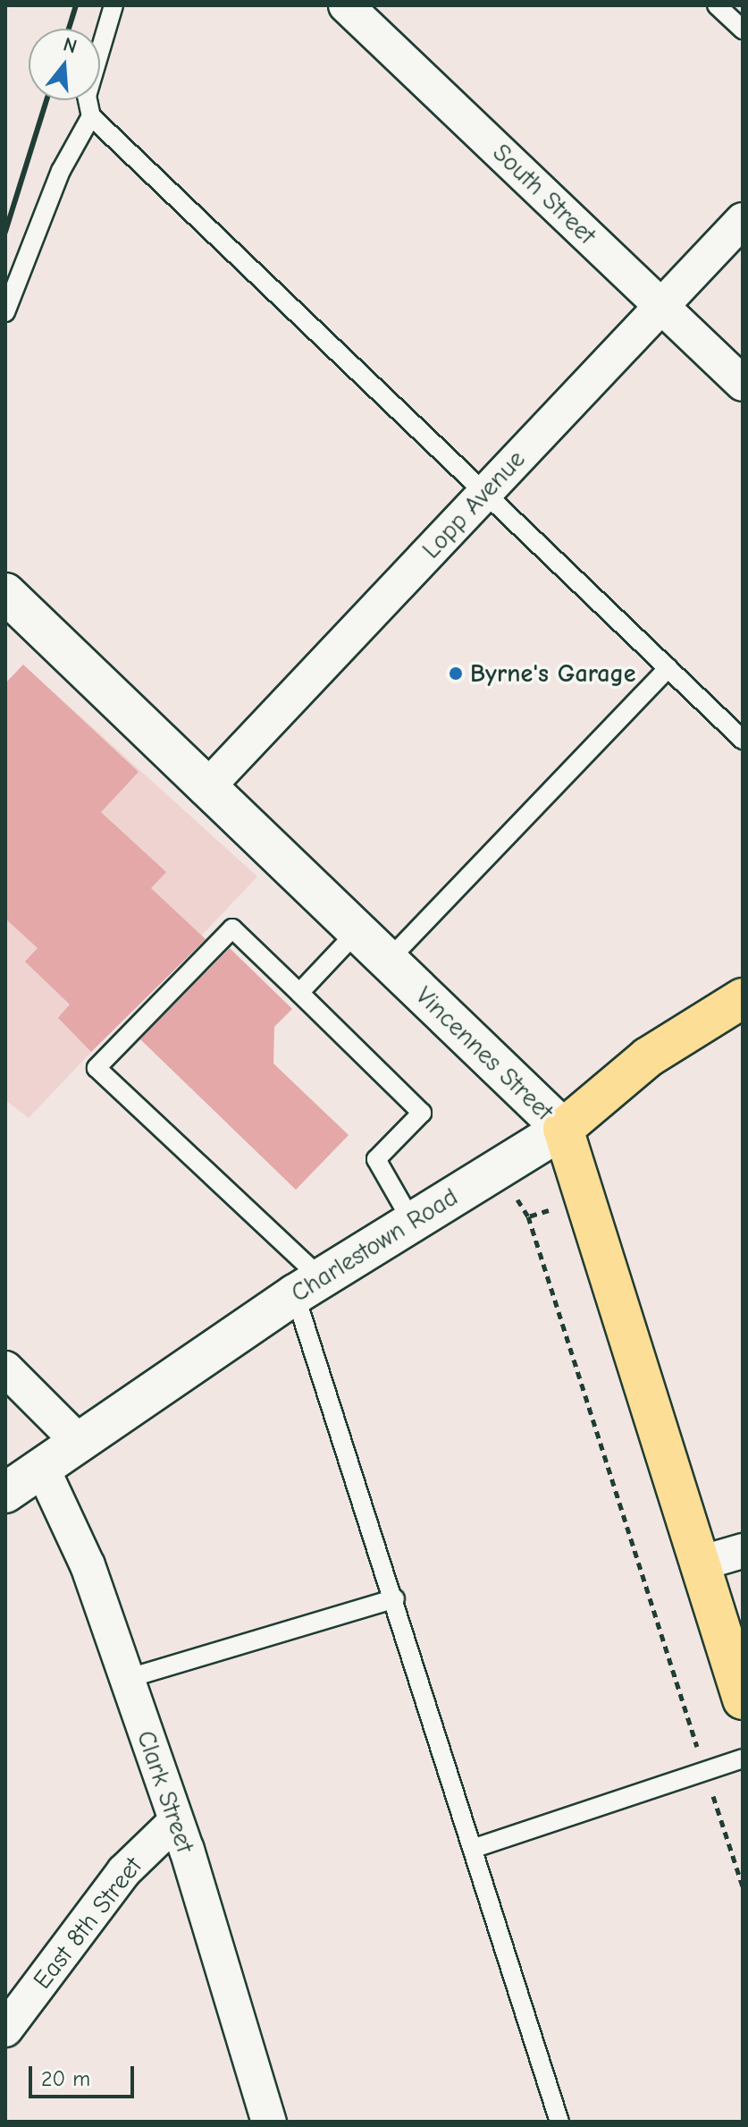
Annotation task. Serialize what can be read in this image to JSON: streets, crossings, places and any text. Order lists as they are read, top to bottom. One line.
{"streets":{"main road":["Vincennes Street","Charlestown Road"],"street":["South Street","Lopp Avenue","Clark Street","East 8th Street"]},"crossings":[["South Street","Lopp Avenue"],["Lopp Avenue","Vincennes Street"],["Vincennes Street","Charlestown Road"],["Charlestown Road","Clark Street"],["Clark Street","East 8th Street"]],"places":["Byrne's Garage"],"scale_bar":"20 m","north":"top"}
